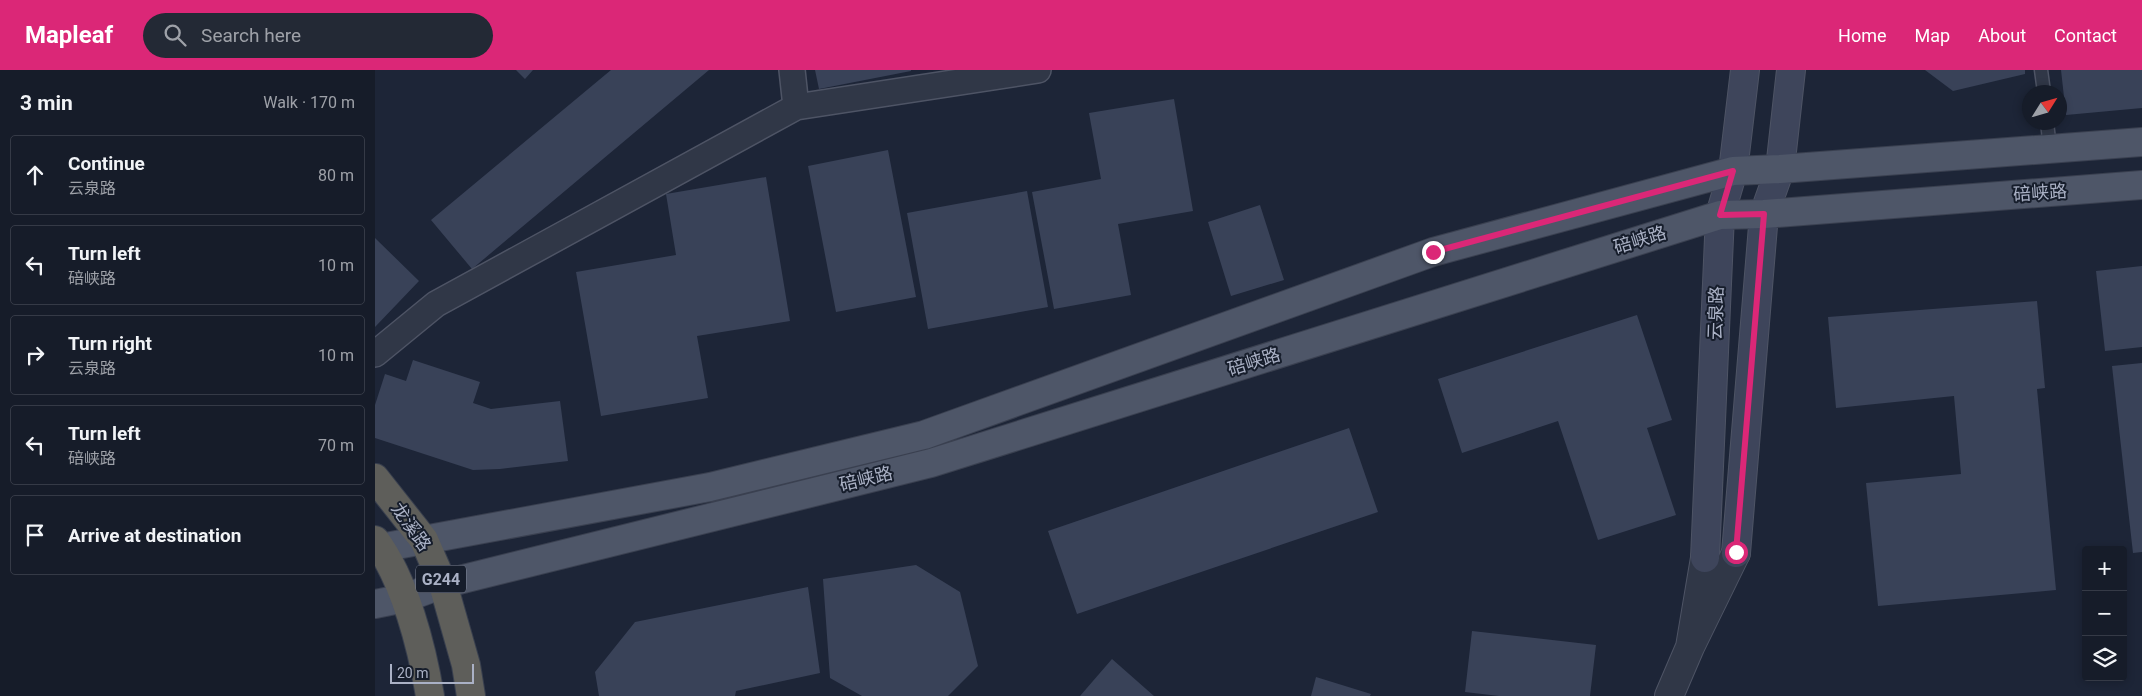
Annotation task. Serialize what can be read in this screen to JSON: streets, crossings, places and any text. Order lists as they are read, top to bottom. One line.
{"streets":{"highway":["龙溪路","G244"],"main road":["碚峡路","云泉路"]},"crossings":[["碚峡路","云泉路"],["碚峡路","龙溪路"]],"scale_bar":"20 m","north":"top right","page":{"header":"Mapleaf","search":"Search here","nav":["Home","Map","About","Contact"],"heading":["3 min","Walk · 170 m"],"list":[["Continue","云泉路","80 m"],["Turn left","碚峡路","10 m"],["Turn right","云泉路","10 m"],["Turn left","碚峡路","70 m"],"Arrive at destination"],"map_buttons":["+","−"],"scale":"20 m"}}
